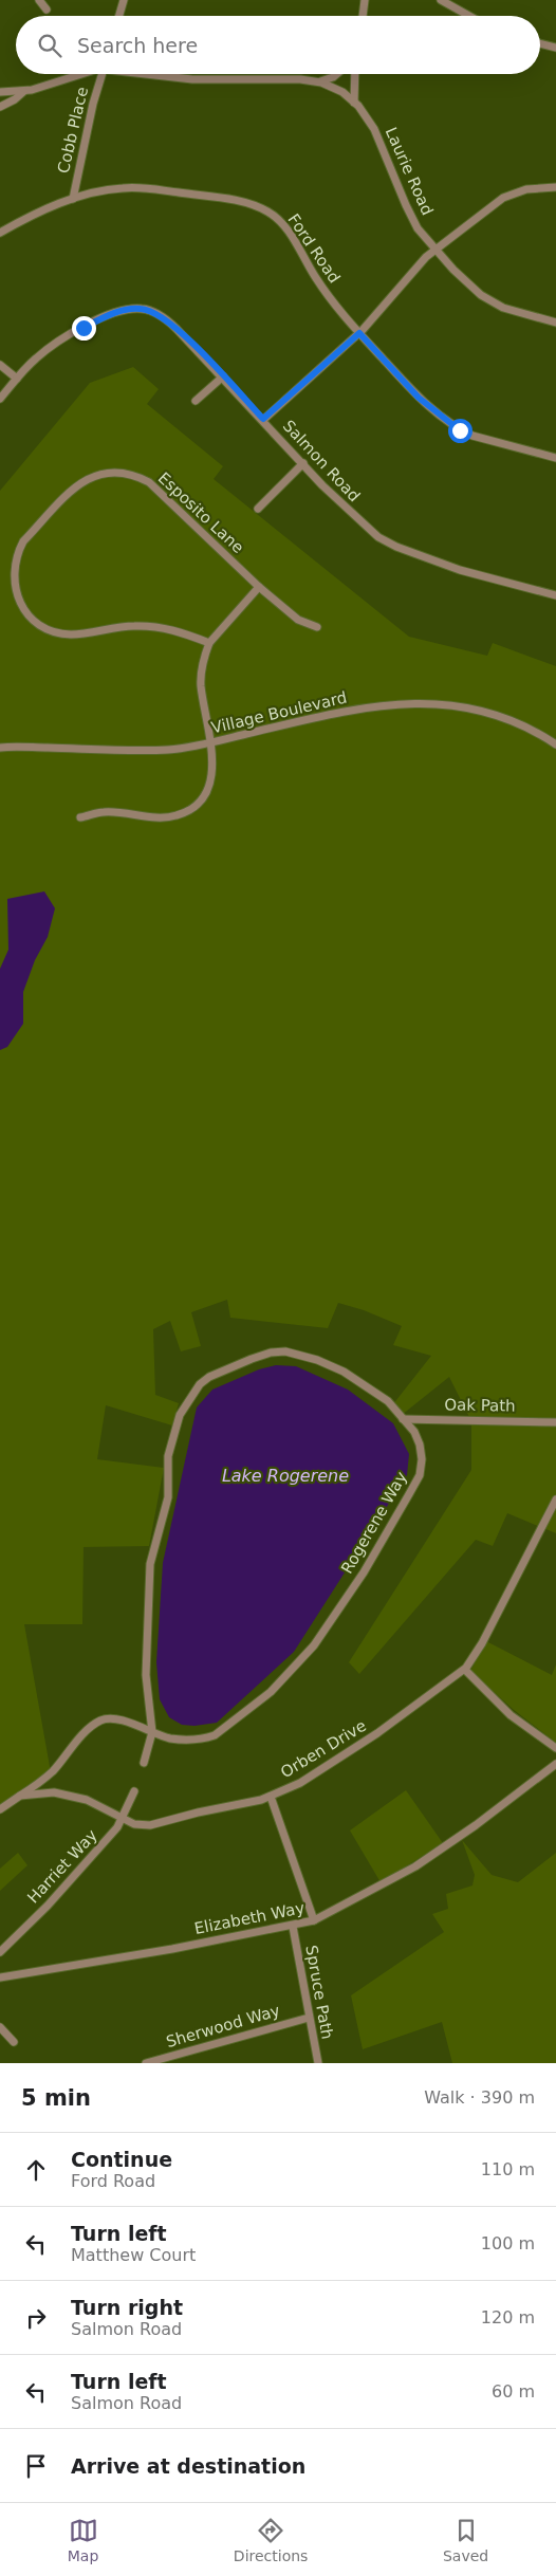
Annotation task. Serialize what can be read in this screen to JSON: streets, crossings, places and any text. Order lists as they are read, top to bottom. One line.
{"streets":{"street":["Cobb Place","Laurie Road","Ford Road","Salmon Road","Esposito Lane","Village Boulevard","Oak Path","Rogerene Way","Orben Drive","Harriet Way","Elizabeth Way","Spruce Path","Sherwood Way"]},"crossings":[["Cobb Place","Ford Road"],["Oak Path","Rogerene Way"],["Rogerene Way","Orben Drive"],["Orben Drive","Harriet Way"],["Orben Drive","Spruce Path"],["Elizabeth Way","Spruce Path"],["Spruce Path","Sherwood Way"]],"water":["Lake Rogerene"],"page":{"search":"Search here","heading":["5 min","Walk · 390 m"],"list":[["Continue","Ford Road","110 m"],["Turn left","Matthew Court","100 m"],["Turn right","Salmon Road","120 m"],["Turn left","Salmon Road","60 m"],"Arrive at destination"],"nav":["Map","Directions","Saved"]}}
